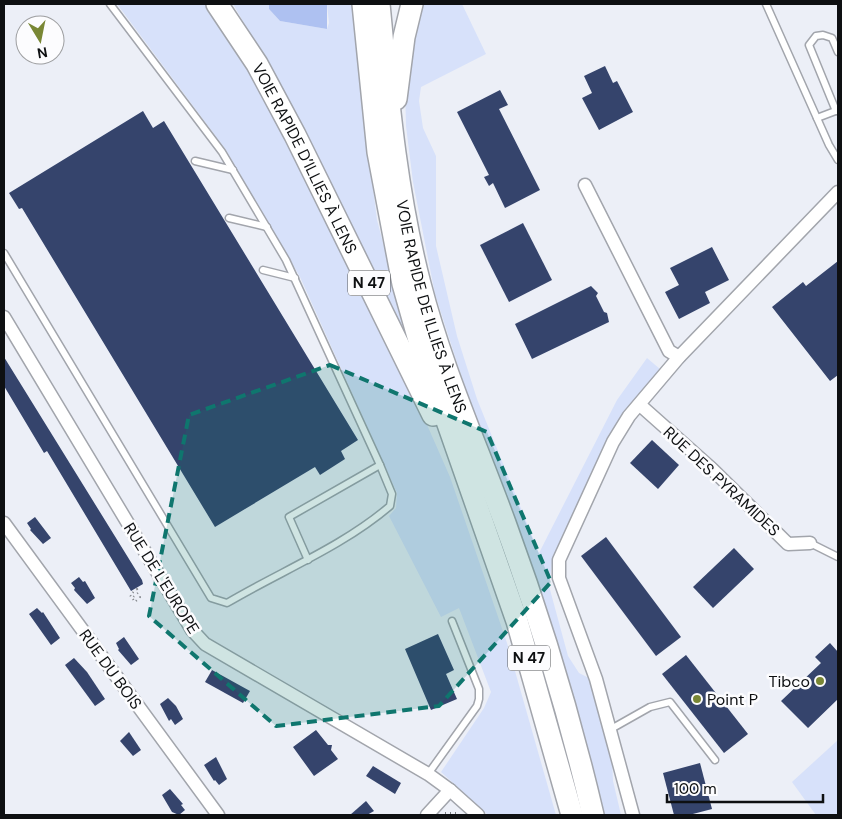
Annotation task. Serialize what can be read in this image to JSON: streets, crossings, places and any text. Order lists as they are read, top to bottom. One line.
{"streets":{"highway":["VOIE RAPIDE D’ILLIES À LENS","N 47","VOIE RAPIDE DE ILLIES À LENS"],"street":["RUE DES PYRAMIDES","RUE DE L'EUROPE","RUE DU BOIS"]},"crossings":[["VOIE RAPIDE D’ILLIES À LENS","N 47"],["N 47","VOIE RAPIDE DE ILLIES À LENS"]],"places":["Tibco","Point P"],"scale_bar":"100 m","north":"bottom"}
